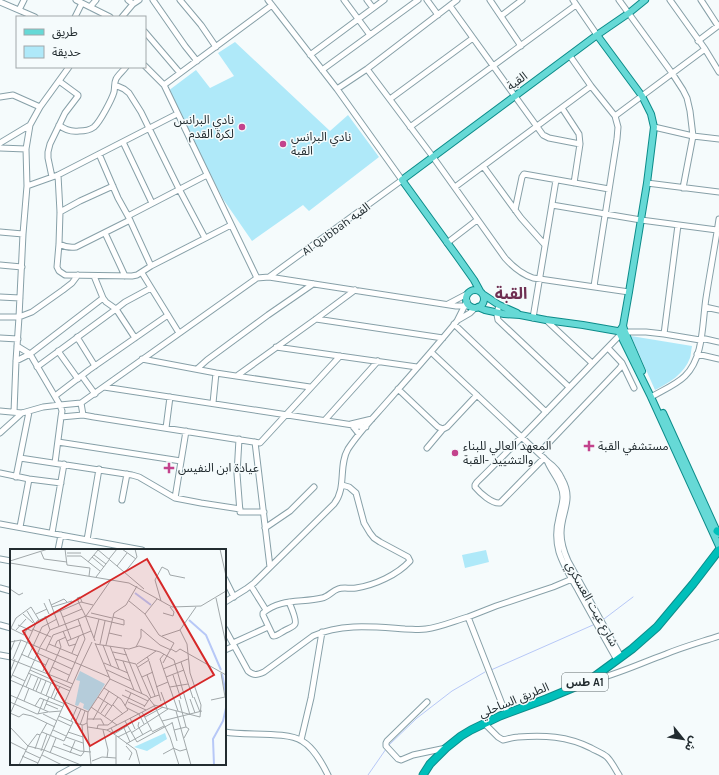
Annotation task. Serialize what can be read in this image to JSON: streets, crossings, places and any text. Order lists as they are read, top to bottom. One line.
{"streets":{"highway":["طس A1","الطريق الساحلي"],"main road":["القبة"],"street":["Al Qubbah القبه","شارع عيت العسكري"]},"crossings":[["القبة","Al Qubbah القبه"],["شارع عيت العسكري","الطريق الساحلي"]],"districts":["القبة"],"places":{"other":["نادي البرانس لكرة القدم","نادي البرانس القبة","المعهد العالي للبناء والتشييد -القبة"],"health":["مستشفي القبة","عيادة ابن النفيس"]},"legend":["طريق","حديقة"],"north":"bottom right"}
